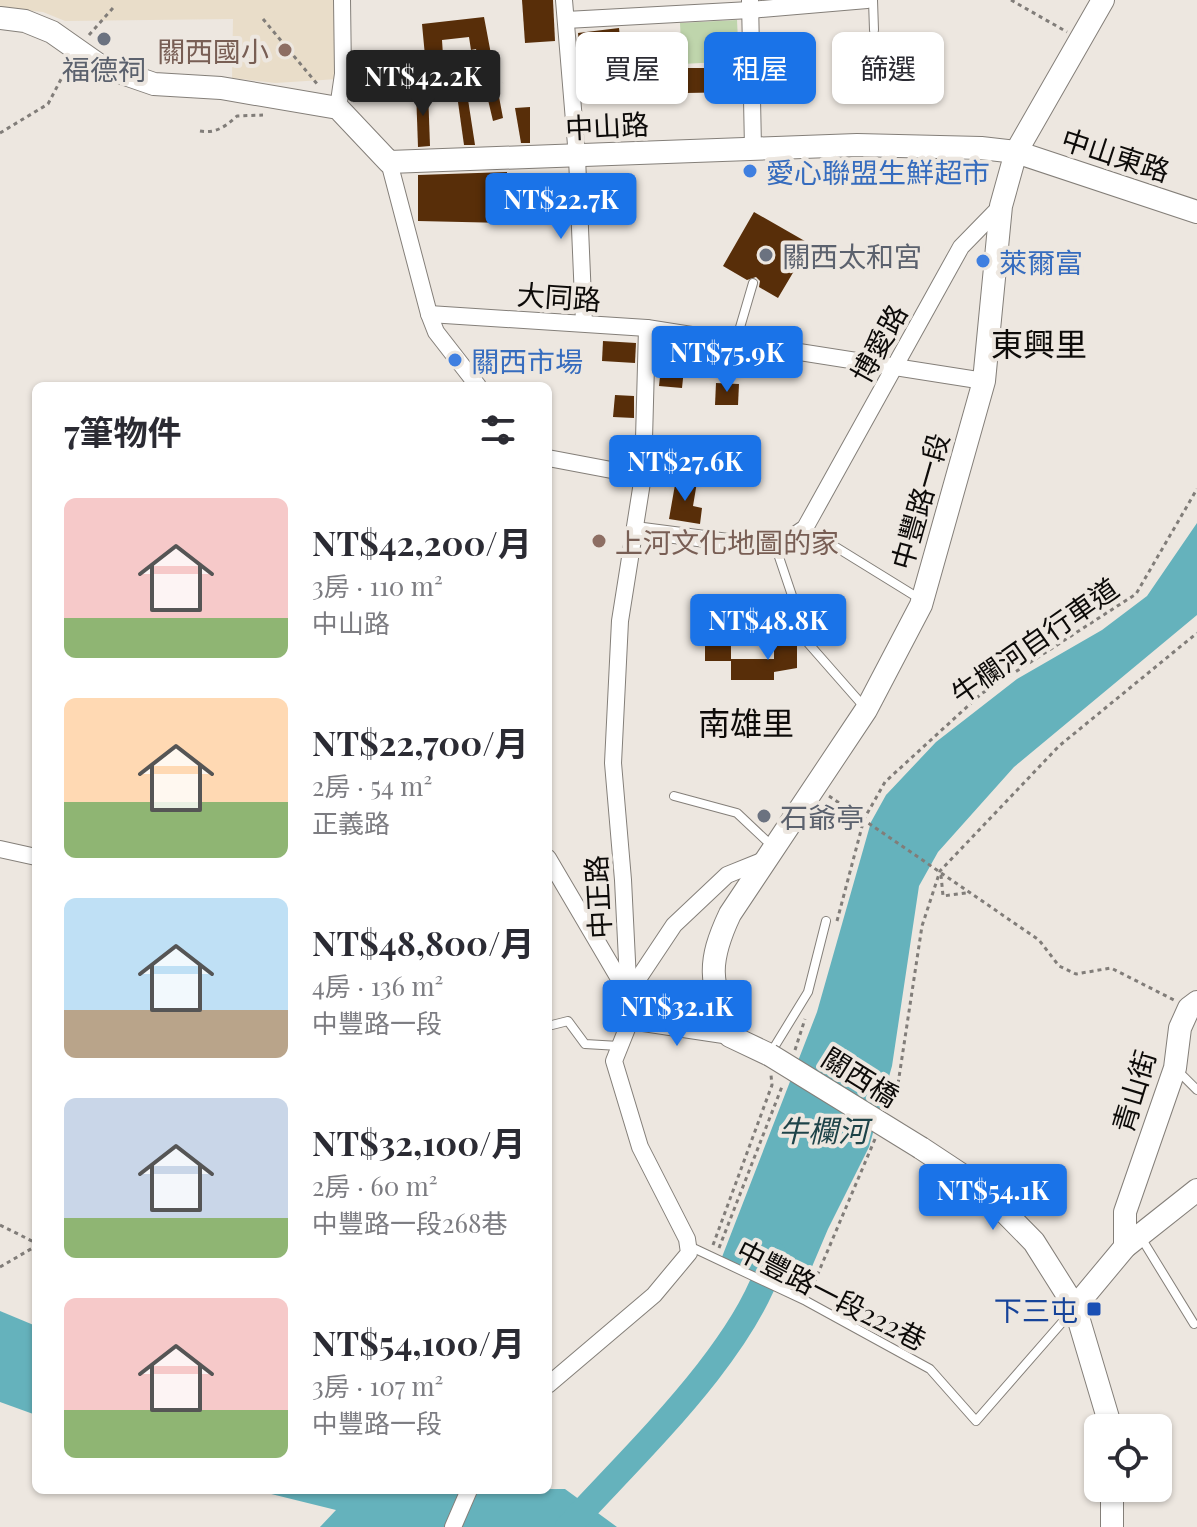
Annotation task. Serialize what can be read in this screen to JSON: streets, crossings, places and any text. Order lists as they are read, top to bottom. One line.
{"streets":{"main road":["中山路","中山東路","中豐路一段","關西橋","青山街"],"street":["大同路","博愛路","中正路"],"lane":["中豐路一段222巷"],"path":["牛欄河自行車道"]},"crossings":[["中山路","中山東路"],["中山路","中豐路一段"],["中山東路","中豐路一段"],["大同路","博愛路"],["大同路","中豐路一段"],["大同路","中正路"],["博愛路","中豐路一段"],["中正路","中豐路一段222巷"],["關西橋","中豐路一段222巷"]],"districts":["東興里","南雄里"],"water":["牛欄河"],"places":{"other":["福德祠","關西國小","愛心聯盟生鮮超市","關西太和宮","萊爾富","關西市場","上河文化地圖的家","石爺亭"],"transit":["下三屯"]},"page":{"chip":["買屋","租屋","篩選"],"price":["NT$42.2K","NT$22.7K","NT$75.9K","NT$27.6K","NT$48.8K","NT$32.1K","NT$54.1K"],"heading":"7筆物件","list":[{"name":"NT$42,200/月","note":"3房 · 110 m² · 中山路"},{"name":"NT$22,700/月","note":"2房 · 54 m² · 正義路"},{"name":"NT$48,800/月","note":"4房 · 136 m² · 中豐路一段"},{"name":"NT$32,100/月","note":"2房 · 60 m² · 中豐路一段268巷"},{"name":"NT$54,100/月","note":"3房 · 107 m² · 中豐路一段"}]}}
